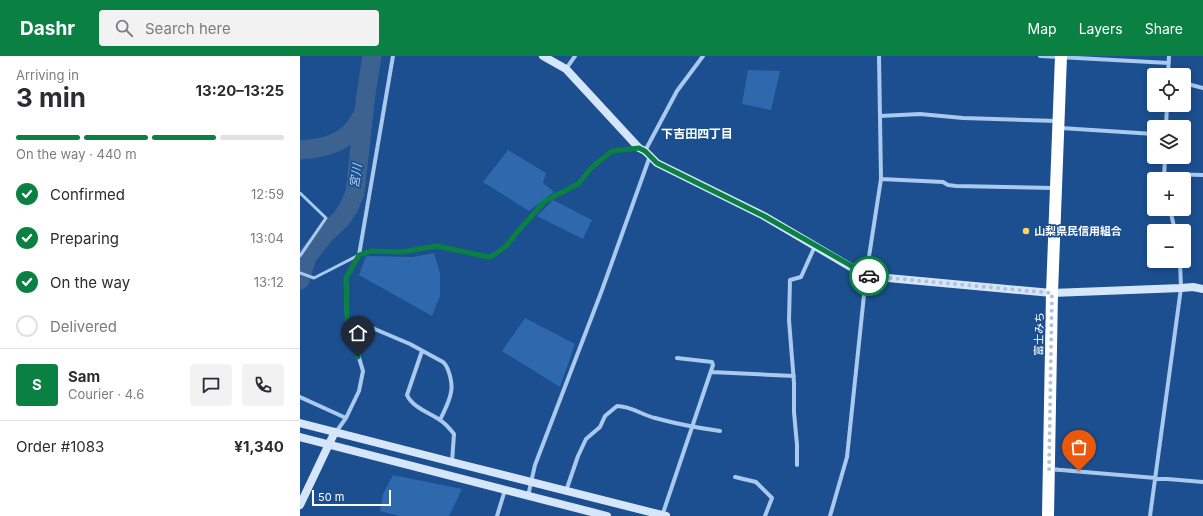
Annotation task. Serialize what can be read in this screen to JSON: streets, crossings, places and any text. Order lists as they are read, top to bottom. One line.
{"streets":{"highway":["富士みち"]},"districts":["下吉田四丁目"],"water":["宮川"],"places":["山梨県民信用組合"],"scale_bar":"50 m","page":{"header":"Dashr","search":"Search here","nav":["Map","Layers","Share"],"heading":["3 min","Arriving in","13:20–13:25"],"panel":["Sam","Courier · 4.6","Order #1083","¥1,340"],"map_buttons":["+","−"],"bar":"On the way · 440 m","list":[["Confirmed","12:59"],["Preparing","13:04"],["On the way","13:12"],"Delivered"],"round":"S","scale":"50 m"}}
